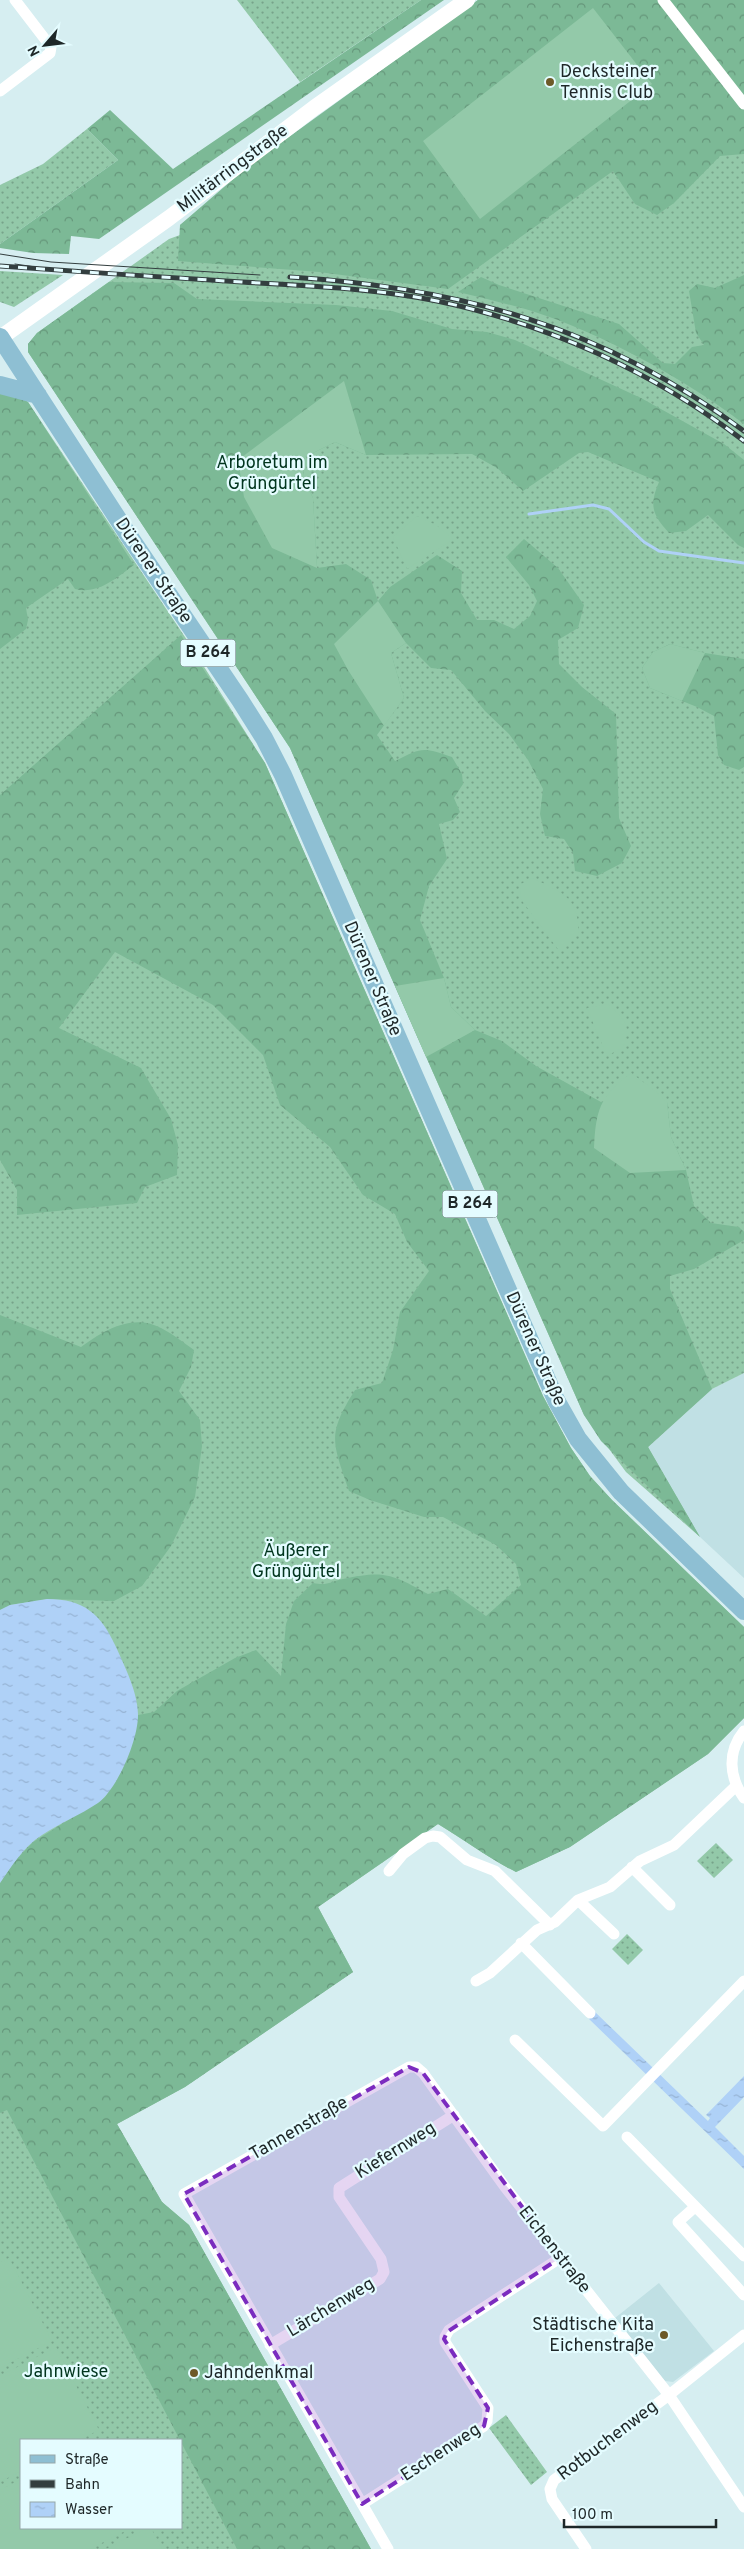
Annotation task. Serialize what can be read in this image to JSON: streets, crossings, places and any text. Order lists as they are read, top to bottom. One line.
{"streets":{"main road":["Militärringstraße","Dürener Straße","B 264"],"street":["Tannenstraße","Kiefernweg","Eichenstraße","Lärchenweg","Rotbuchenweg","Eschenweg"]},"crossings":[["Militärringstraße","Dürener Straße"],["Tannenstraße","Eichenstraße"],["Tannenstraße","Lärchenweg"],["Kiefernweg","Eichenstraße"],["Kiefernweg","Lärchenweg"],["Eichenstraße","Rotbuchenweg"],["Eichenstraße","Eschenweg"]],"parks":["Arboretum im Grüngürtel","Äußerer Grüngürtel","Jahnwiese"],"places":["Decksteiner Tennis Club","Städtische Kita Eichenstraße","Jahndenkmal"],"legend":["Straße","Bahn","Wasser"],"scale_bar":"100 m","north":"bottom left"}
